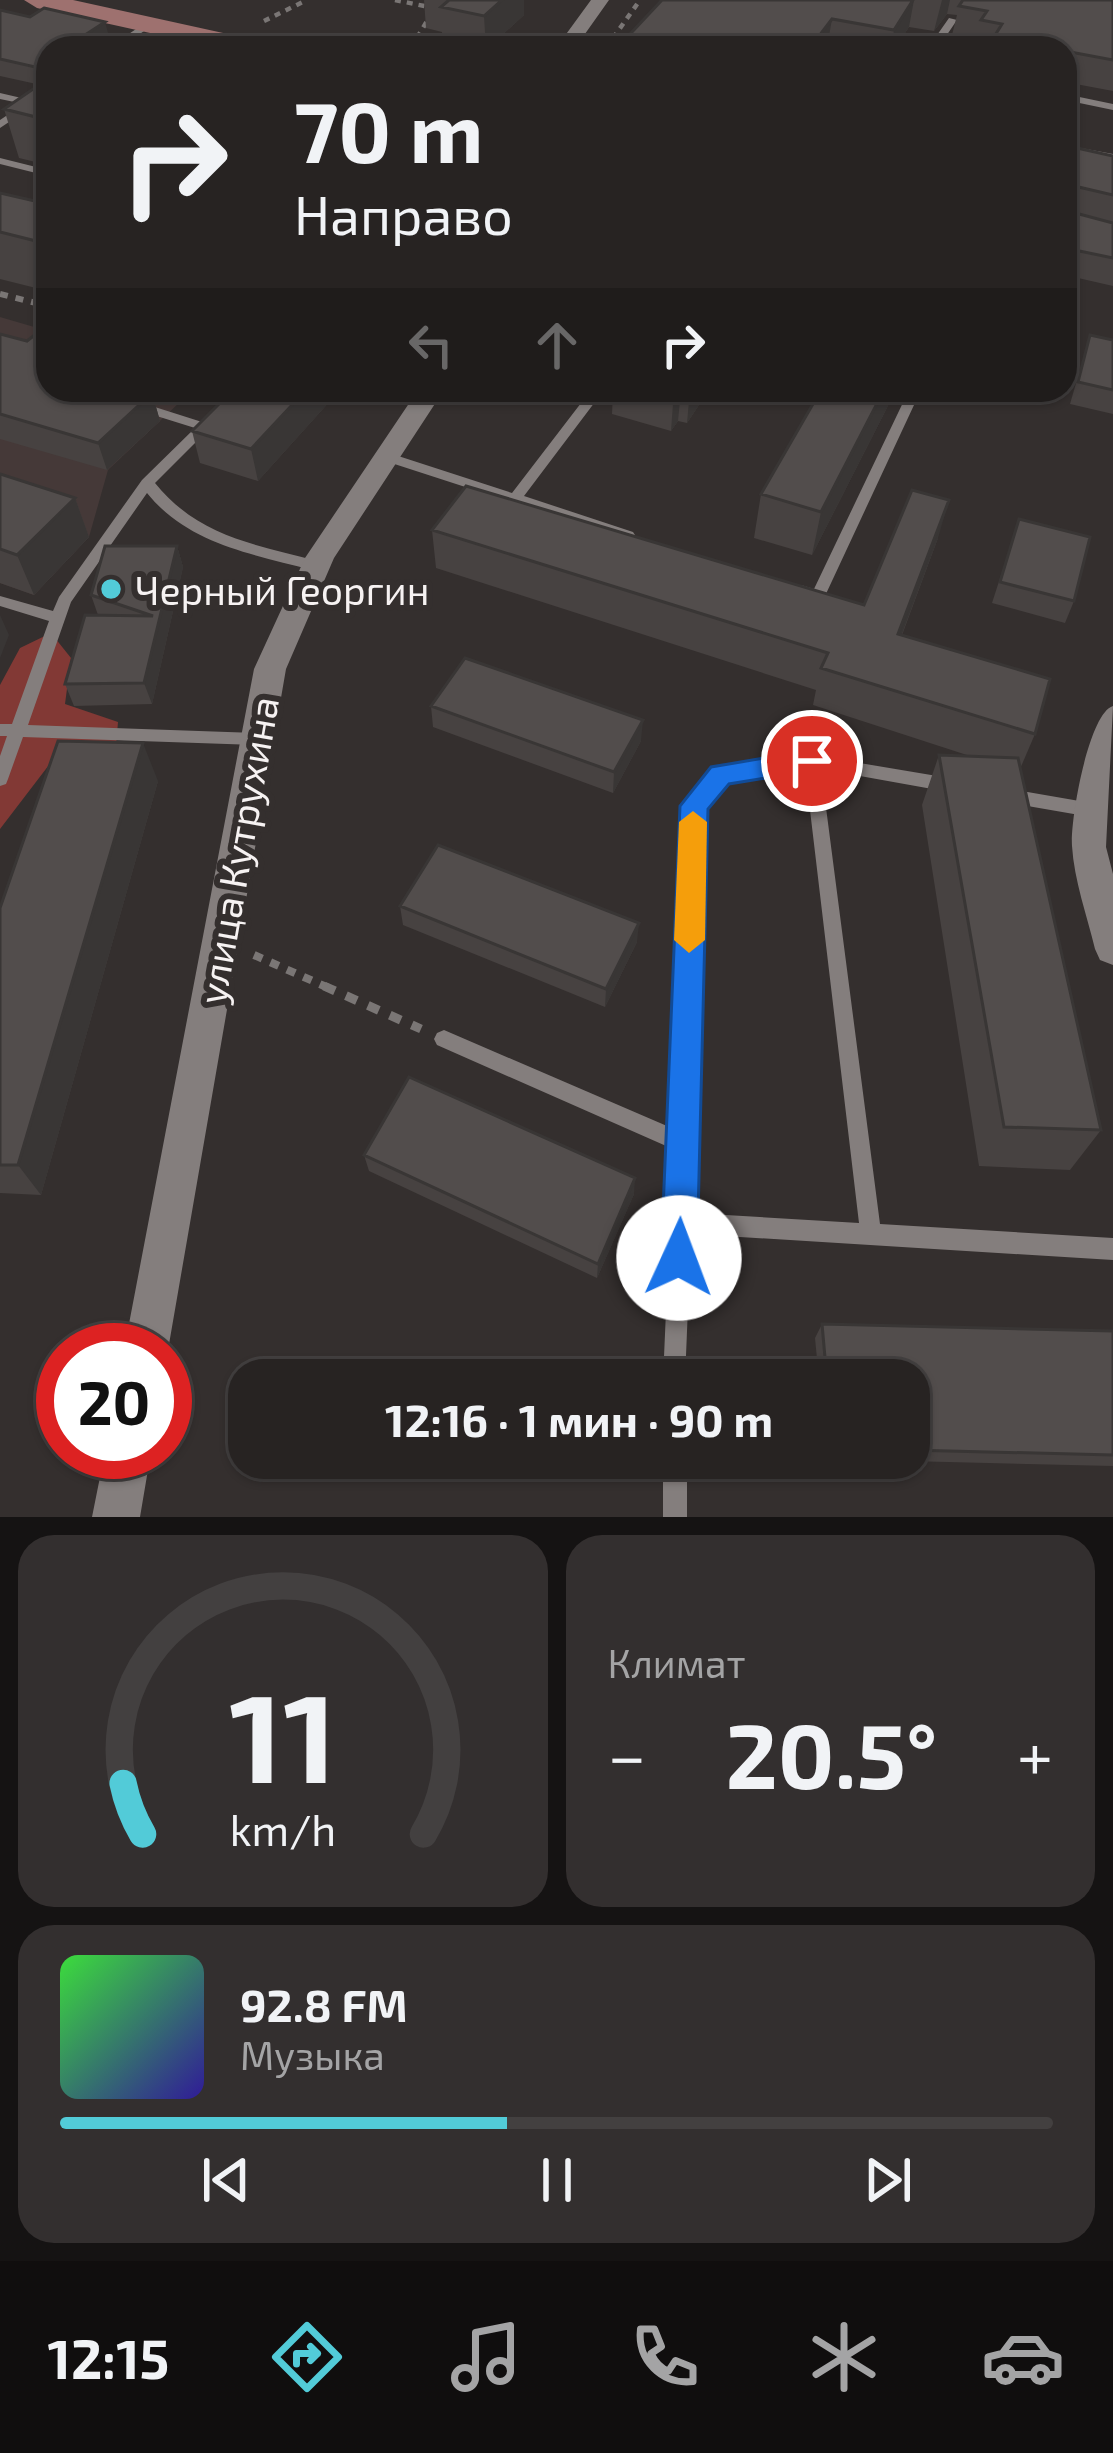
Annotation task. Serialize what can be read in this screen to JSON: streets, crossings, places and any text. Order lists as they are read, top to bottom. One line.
{"streets":{"street":["улица Кутрухина"]},"places":["Черный Георгин"],"page":{"turn":["70 m","Направо"],"limit":"20","trip":"12:16 · 1 мин · 90 m","tile":"Климат","heat":["−","20.5°","+"],"song":["92.8 FM","Музыка"],"tabs":"12:15","gauge":["11","km/h"]}}
